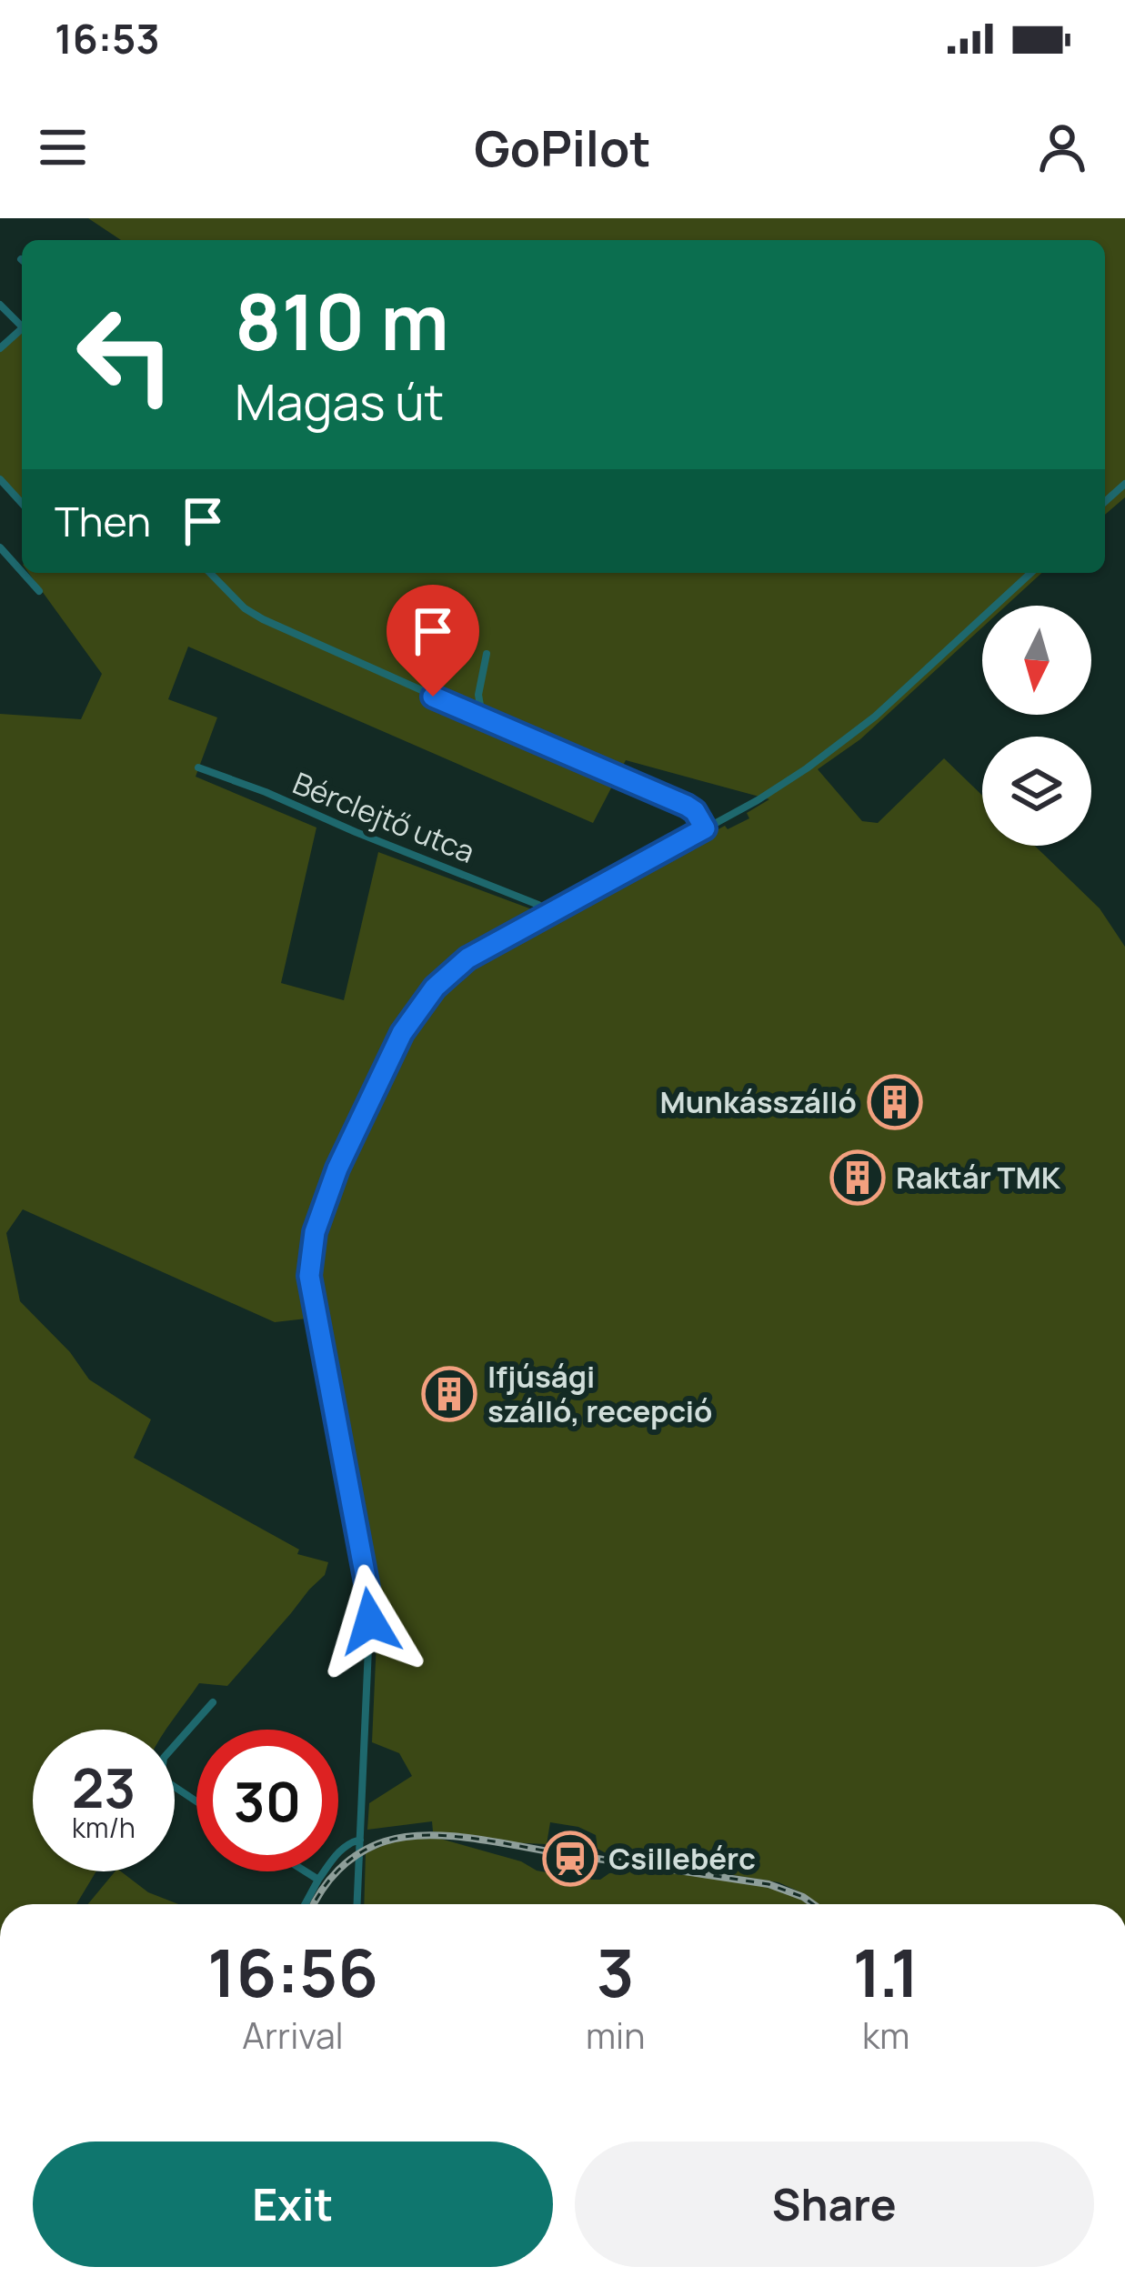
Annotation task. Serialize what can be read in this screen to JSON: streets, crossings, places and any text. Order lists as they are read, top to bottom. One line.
{"streets":{"street":["Bérclejtő utca"]},"places":{"building":["Munkásszálló","Raktár TMK","Ifjúsági szálló, recepció"],"station":["Csillebérc"]},"north":"bottom","page":{"status":"16:53","header":"GoPilot","turn":["810 m","Magas út"],"then":"Then","speed":"23 km/h","limit":"30","eta":["16:56","Arrival","3","min","1.1","km"],"buttons":["Exit","Share"]}}
